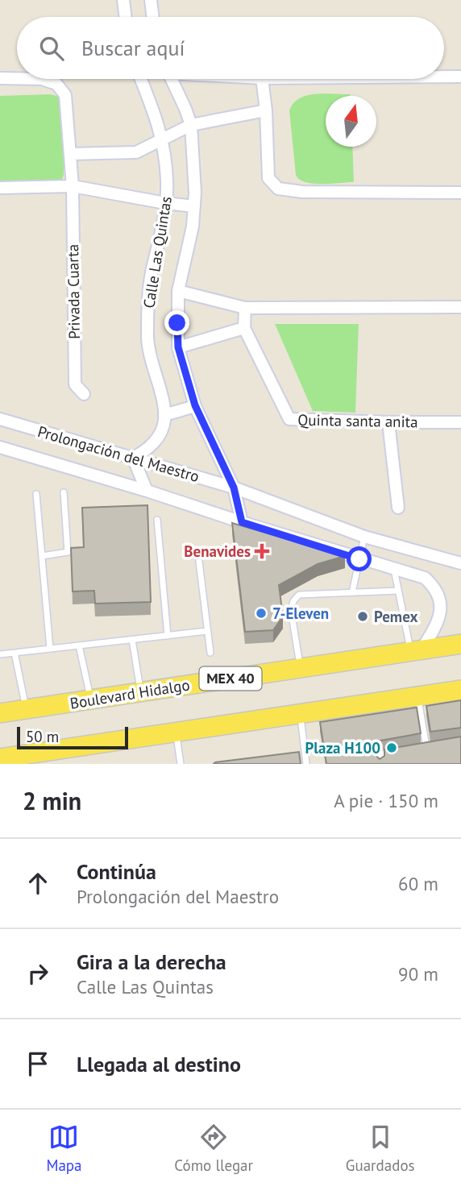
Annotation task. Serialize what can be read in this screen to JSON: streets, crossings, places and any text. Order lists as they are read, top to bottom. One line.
{"streets":{"main road":["MEX 40","Boulevard Hidalgo"],"street":["Calle Las Quintas","Privada Cuarta","Quinta santa anita","Prolongación del Maestro"]},"crossings":[["Calle Las Quintas","Prolongación del Maestro"],["Prolongación del Maestro","Boulevard Hidalgo"]],"places":{"health":["Benavides"],"other":["7-Eleven","Pemex","Plaza H100"]},"scale_bar":"50 m","north":"top","page":{"search":"Buscar aquí","scale":"50 m","heading":["2 min","A pie · 150 m"],"list":[["Continúa","Prolongación del Maestro","60 m"],["Gira a la derecha","Calle Las Quintas","90 m"],"Llegada al destino"],"nav":["Mapa","Cómo llegar","Guardados"]}}
